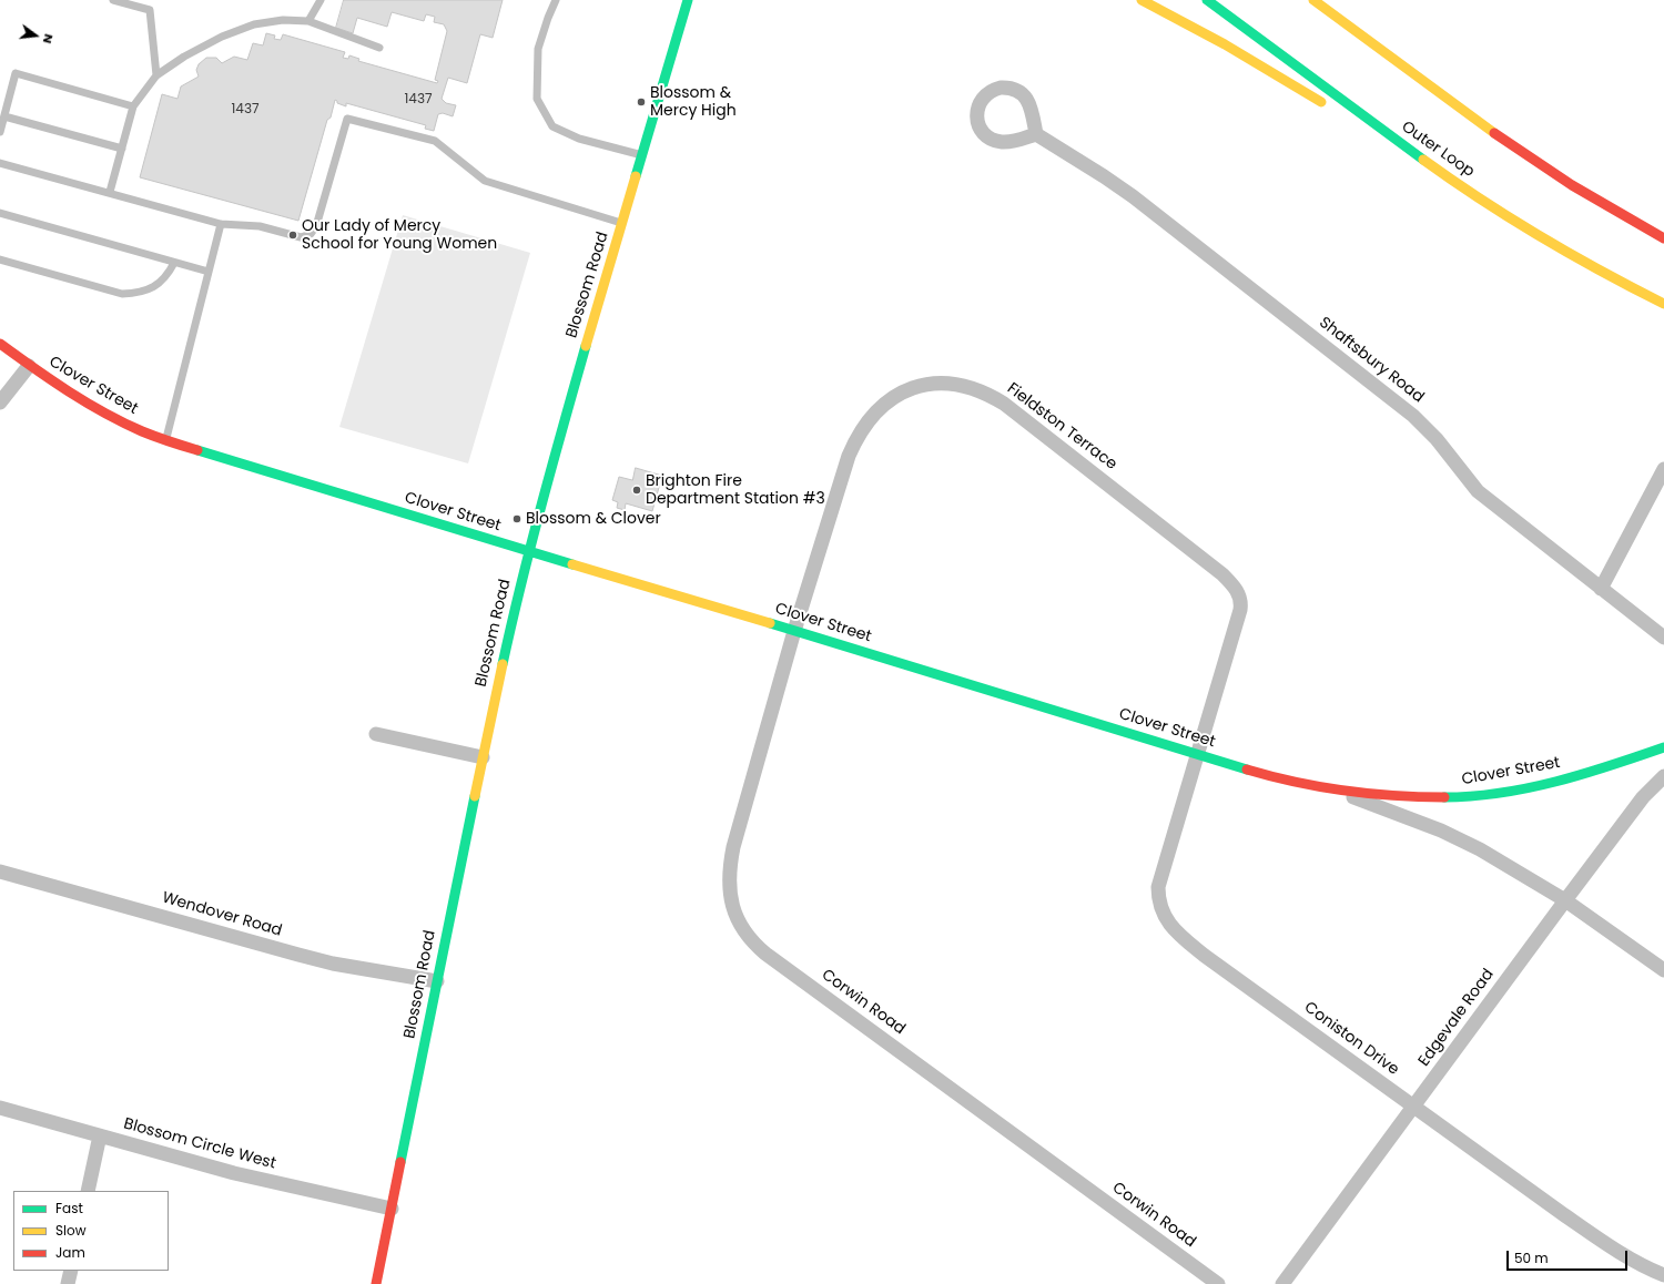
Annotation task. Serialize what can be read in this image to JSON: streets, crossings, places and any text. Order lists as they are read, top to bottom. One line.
{"streets":{"main road":["Outer Loop","Blossom Road","Clover Street"],"street":["Shaftsbury Road","Fieldston Terrace","Wendover Road","Corwin Road","Edgevale Road","Coniston Drive","Blossom Circle West"]},"crossings":[["Blossom Road","Clover Street"],["Blossom Road","Wendover Road"],["Blossom Road","Blossom Circle West"],["Clover Street","Fieldston Terrace"],["Clover Street","Corwin Road"],["Clover Street","Coniston Drive"],["Fieldston Terrace","Corwin Road"],["Fieldston Terrace","Coniston Drive"],["Edgevale Road","Coniston Drive"]],"places":["Blossom & Mercy High","Our Lady of Mercy School for Young Women","Brighton Fire Department Station #3","Blossom & Clover"],"house_numbers":["1437","1437"],"legend":["Fast","Slow","Jam"],"scale_bar":"50 m","north":"right"}
